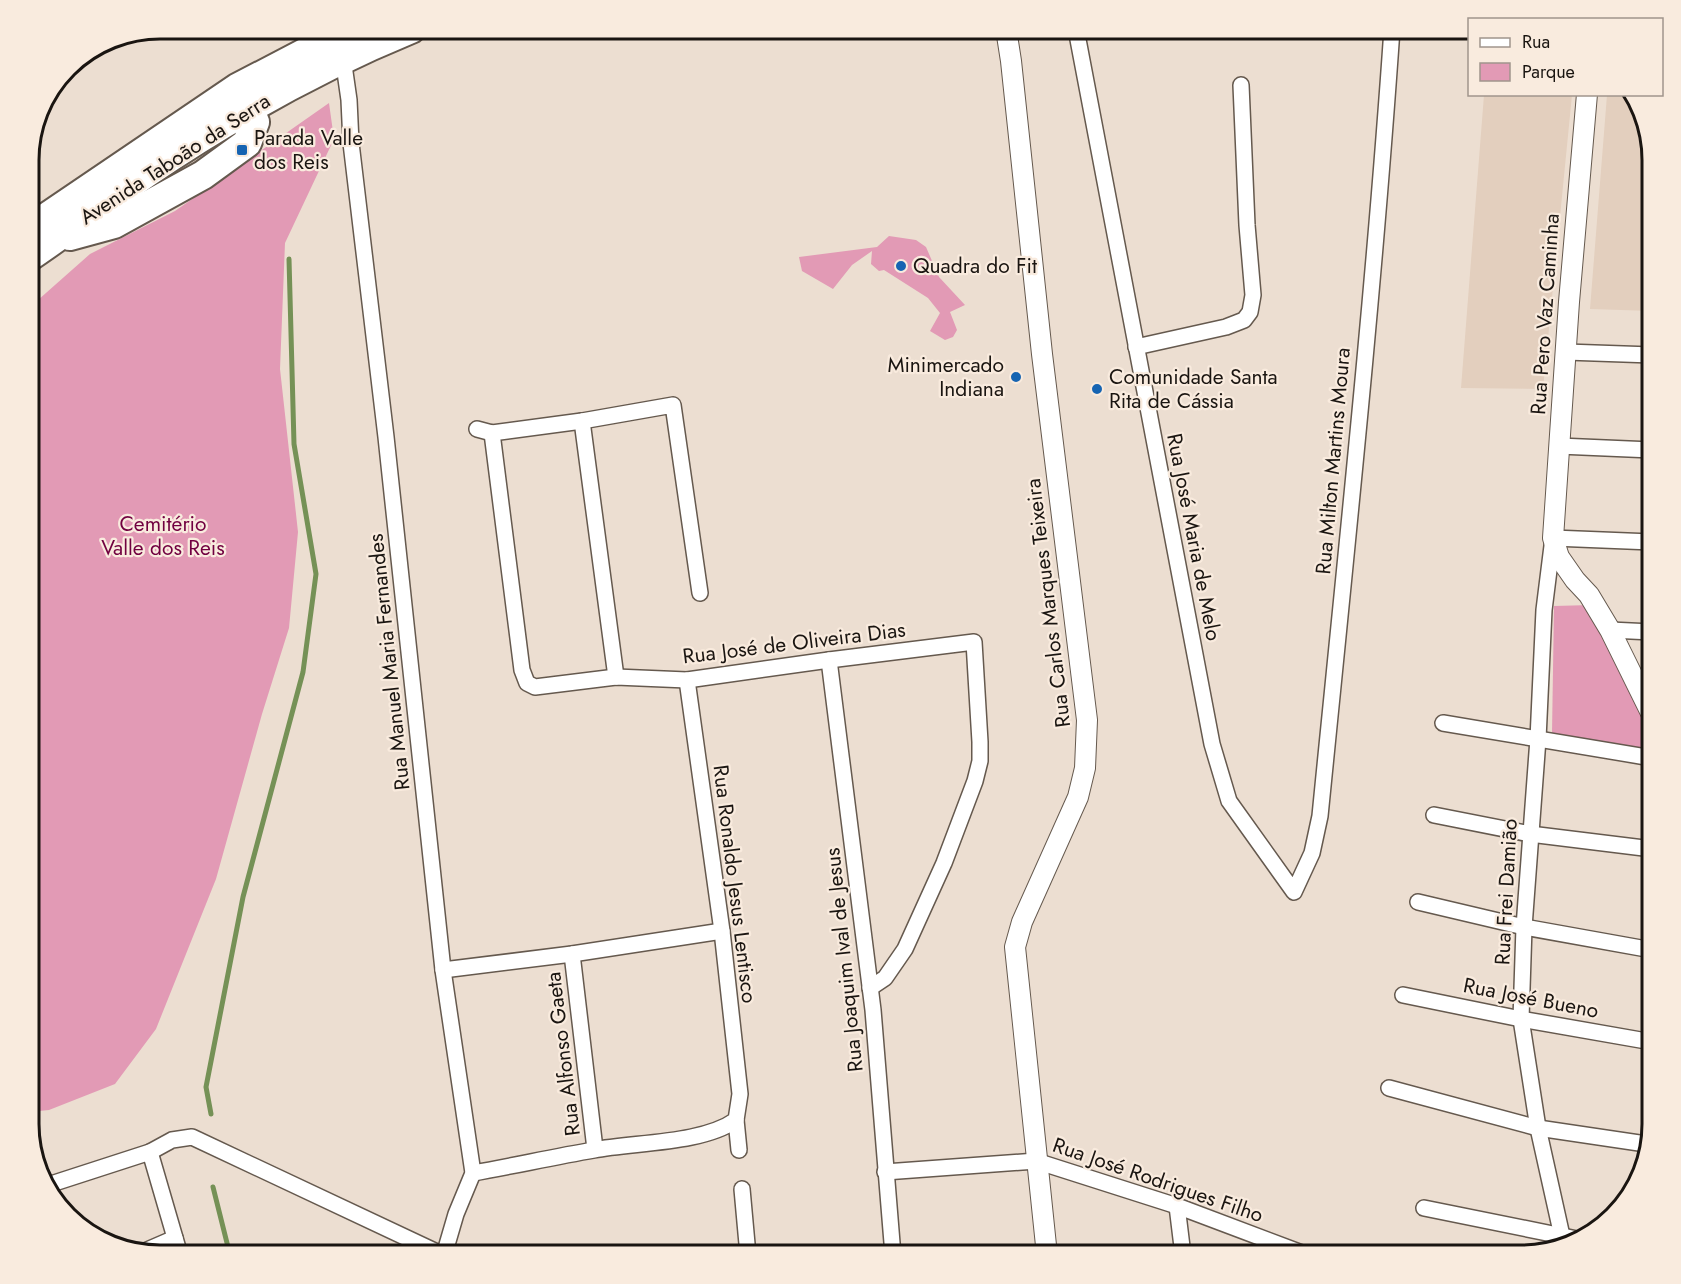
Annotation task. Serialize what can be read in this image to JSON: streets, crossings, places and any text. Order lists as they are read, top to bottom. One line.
{"streets":{"highway":["Avenida Taboão da Serra"],"street":["Rua Pero Vaz Caminha","Rua Milton Martins Moura","Rua José Maria de Melo","Rua Carlos Marques Teixeira","Rua José de Oliveira Dias","Rua Manuel Maria Fernandes","Rua Ronaldo Jesus Lentisco","Rua Frei Damião","Rua Joaquim Ival de Jesus","Rua José Bueno","Rua Alfonso Gaeta","Rua José Rodrigues Filho"]},"crossings":[["Rua Pero Vaz Caminha","Rua Frei Damião"],["Rua Milton Martins Moura","Rua José Maria de Melo"],["Rua Carlos Marques Teixeira","Rua José Rodrigues Filho"],["Rua José de Oliveira Dias","Rua Ronaldo Jesus Lentisco"],["Rua José de Oliveira Dias","Rua Joaquim Ival de Jesus"],["Rua Frei Damião","Rua José Bueno"],["Rua Joaquim Ival de Jesus","Rua José Rodrigues Filho"]],"parks":["Cemitério Valle dos Reis"],"places":{"transit":["Parada Valle dos Reis"],"other":["Quadra do Fit","Minimercado Indiana","Comunidade Santa Rita de Cássia"]},"legend":["Rua","Parque"]}
